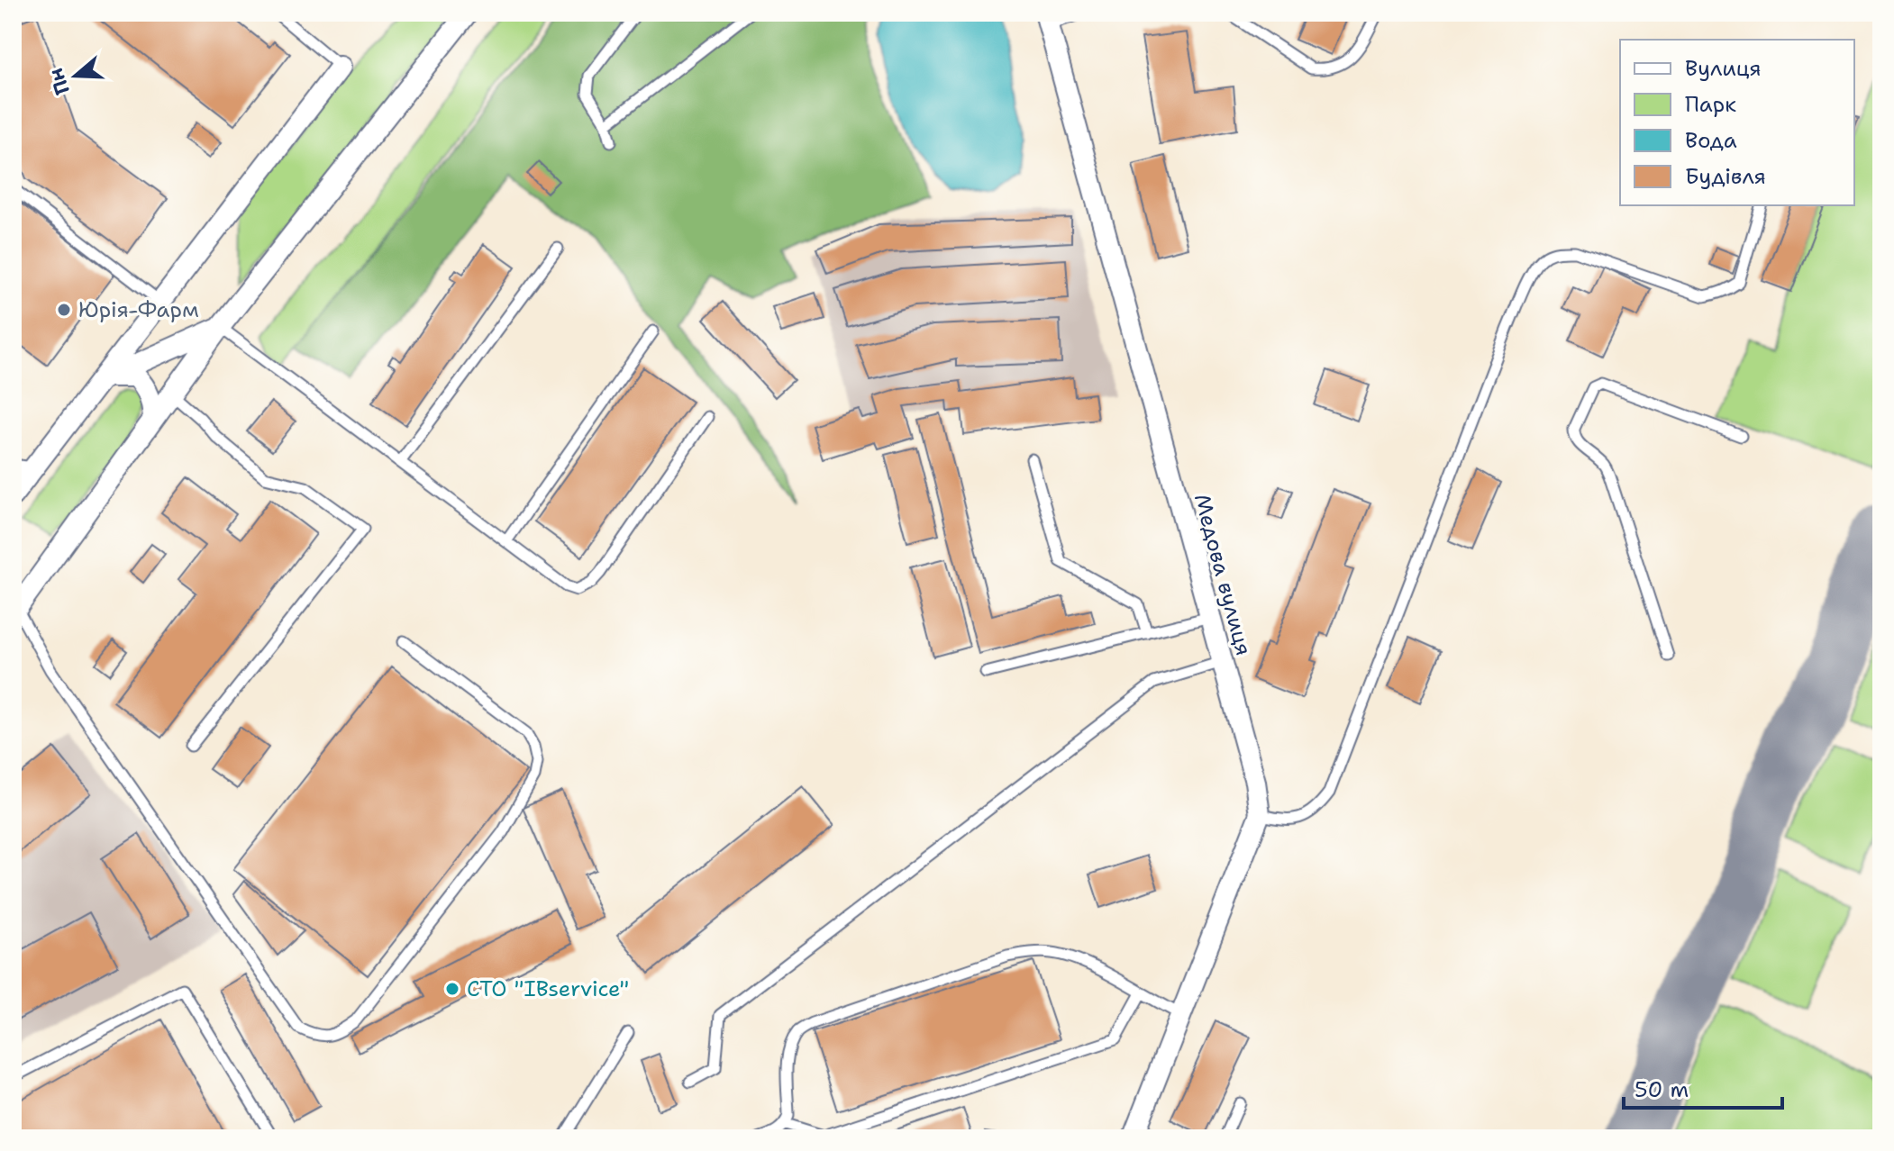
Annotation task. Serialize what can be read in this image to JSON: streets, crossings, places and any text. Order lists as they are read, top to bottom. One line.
{"streets":{"street":["Медова вулиця"]},"places":["Юрія-Фарм","СТО \"IBservice\""],"legend":["Вулиця","Парк","Вода","Будівля"],"scale_bar":"50 m","north":"left"}
